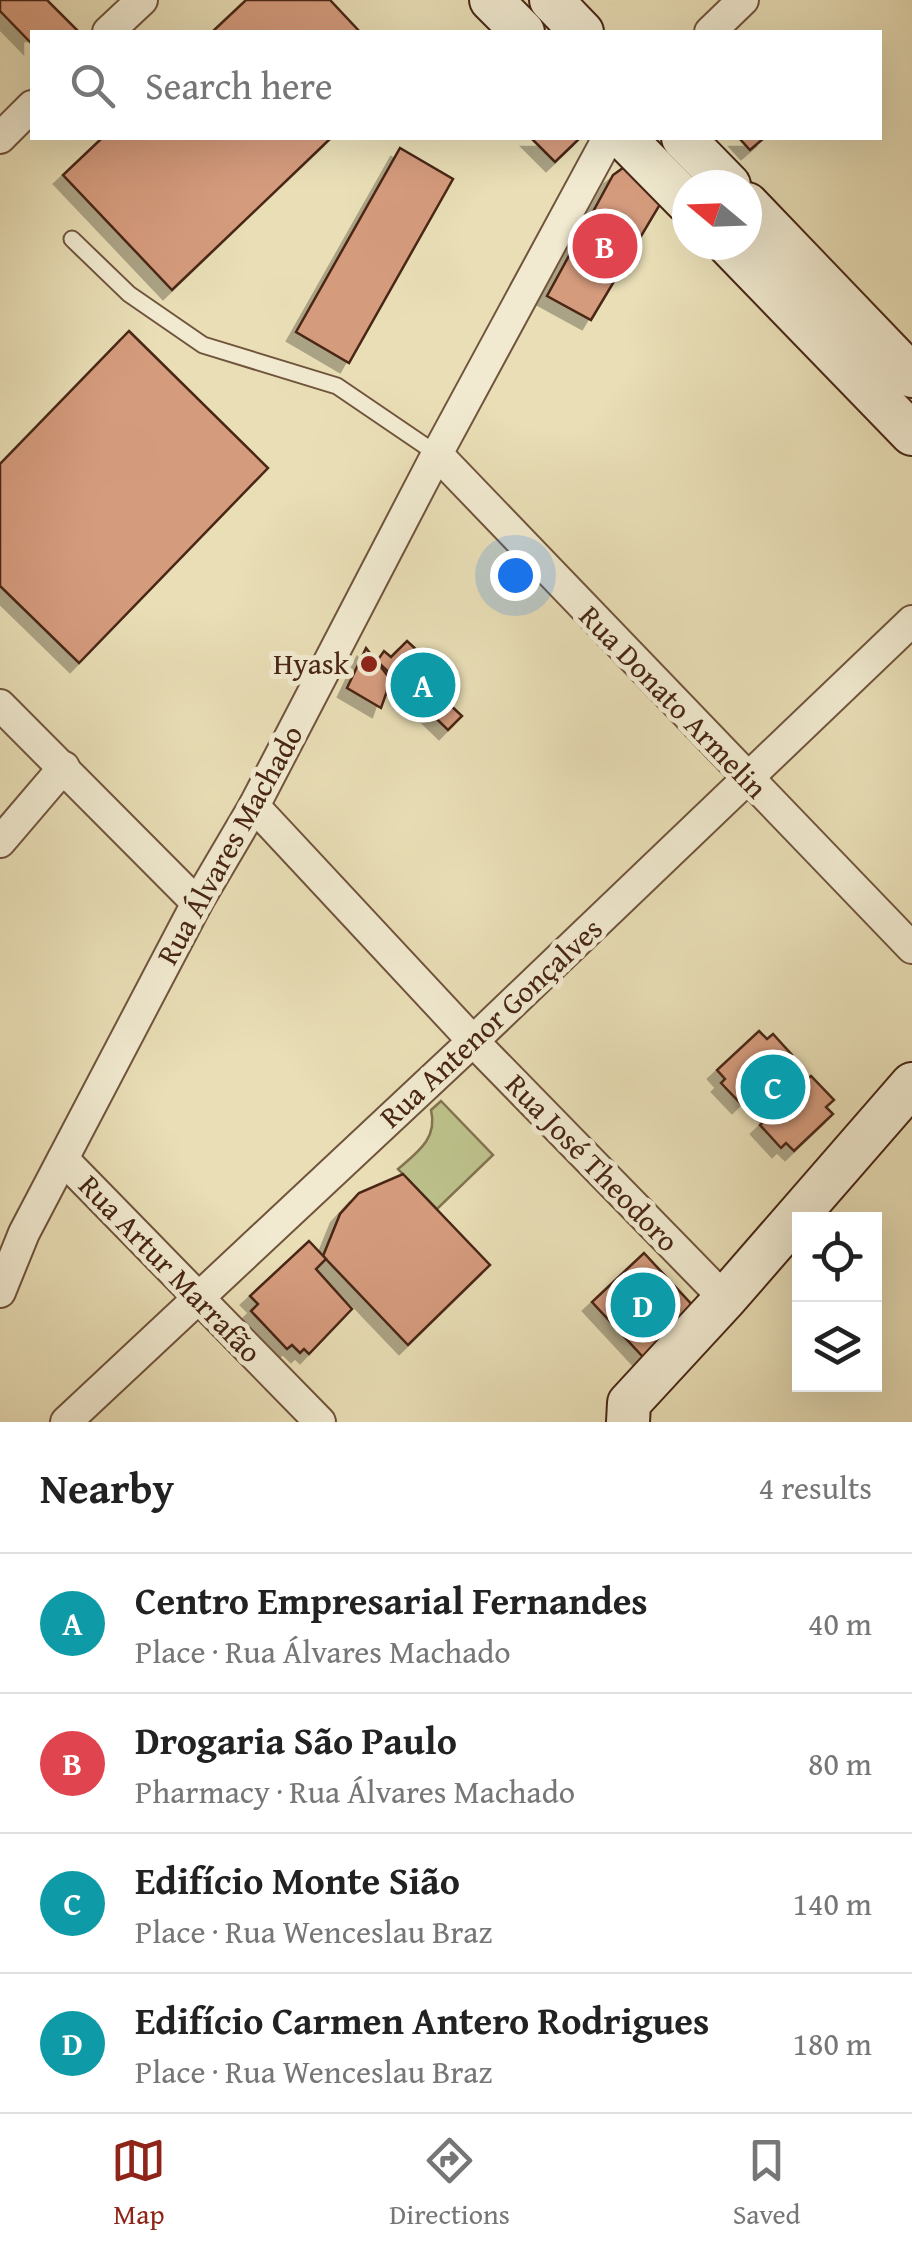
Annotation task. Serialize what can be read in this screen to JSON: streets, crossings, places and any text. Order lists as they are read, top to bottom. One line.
{"streets":{"street":["Rua Donato Armelin","Rua Álvares Machado","Rua Antenor Gonçalves","Rua José Theodoro","Rua Artur Marrafão"]},"crossings":[["Rua Donato Armelin","Rua Álvares Machado"],["Rua Donato Armelin","Rua Antenor Gonçalves"],["Rua Álvares Machado","Rua José Theodoro"],["Rua Álvares Machado","Rua Artur Marrafão"],["Rua Antenor Gonçalves","Rua José Theodoro"],["Rua Antenor Gonçalves","Rua Artur Marrafão"]],"places":["Hyask"],"north":"left","page":{"search":"Search here","pins":["B","A","C","D"],"heading":["Nearby","4 results"],"list":[{"mark":"A","name":"Centro Empresarial Fernandes","note":"Place · Rua Álvares Machado","value":"40 m"},{"mark":"B","name":"Drogaria São Paulo","note":"Pharmacy · Rua Álvares Machado","value":"80 m"},{"mark":"C","name":"Edifício Monte Sião","note":"Place · Rua Wenceslau Braz","value":"140 m"},{"mark":"D","name":"Edifício Carmen Antero Rodrigues","note":"Place · Rua Wenceslau Braz","value":"180 m"}],"nav":["Map","Directions","Saved"]}}
